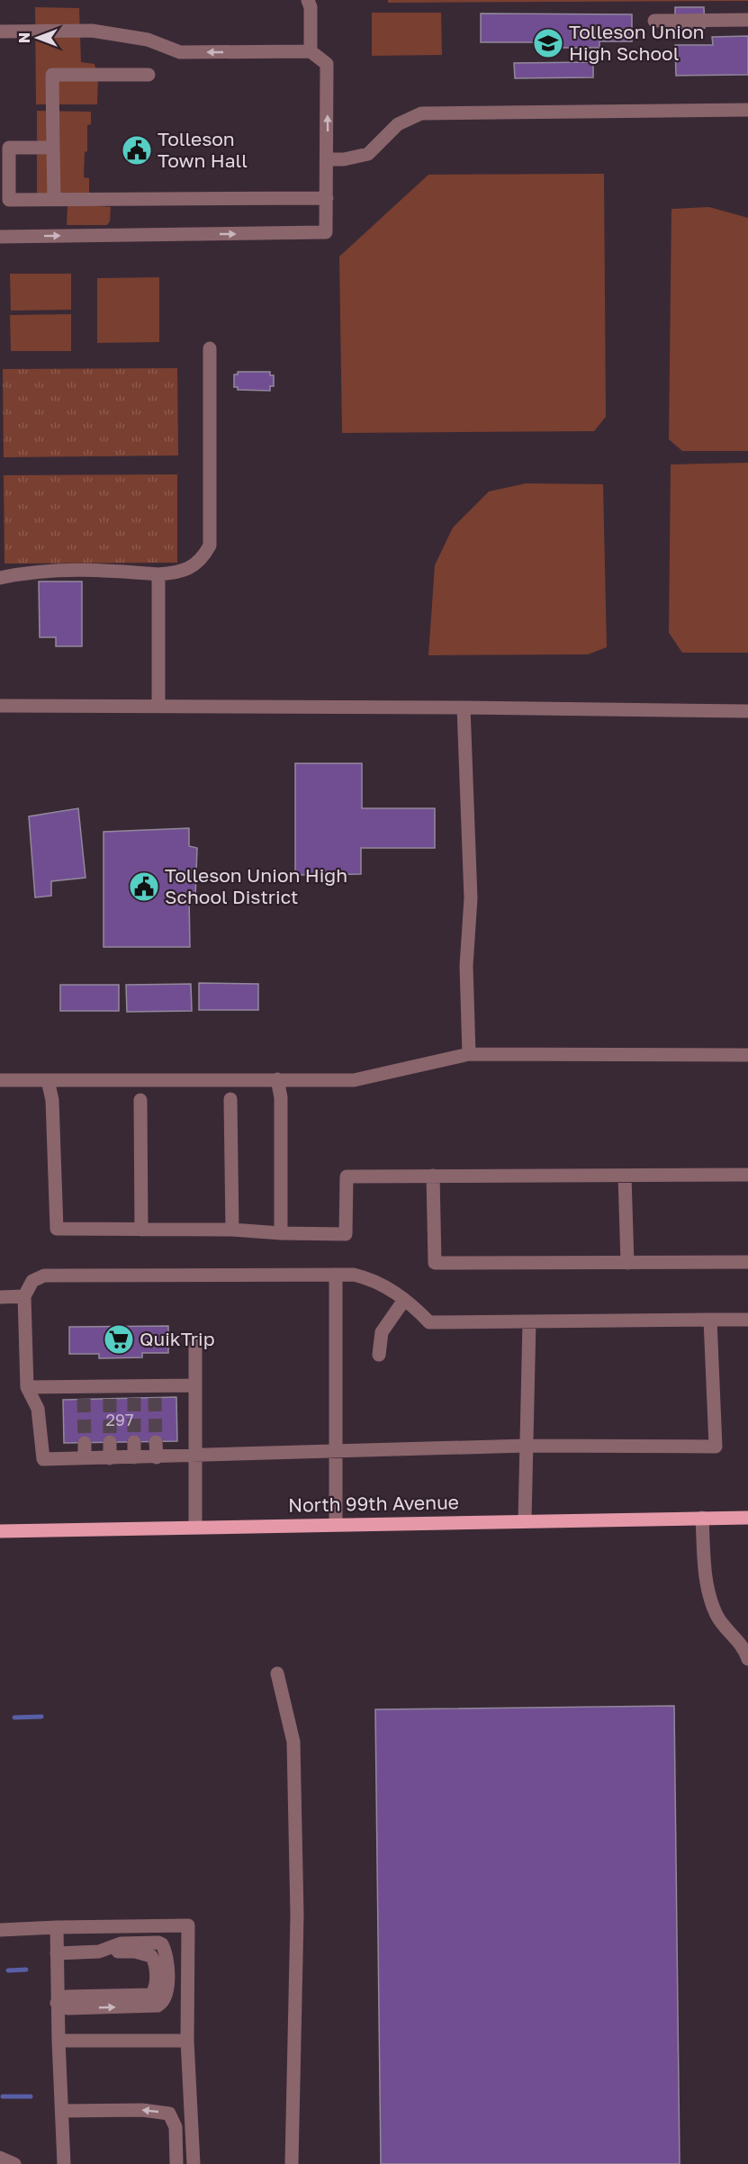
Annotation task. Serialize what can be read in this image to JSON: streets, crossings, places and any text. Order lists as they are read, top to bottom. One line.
{"streets":{"main road":["North 99th Avenue"]},"places":{"school or university":["Tolleson Union High School"],"public building":["Tolleson Town Hall","Tolleson Union High School District"],"supermarket":["QuikTrip"]},"house_numbers":["297"],"north":"left"}
